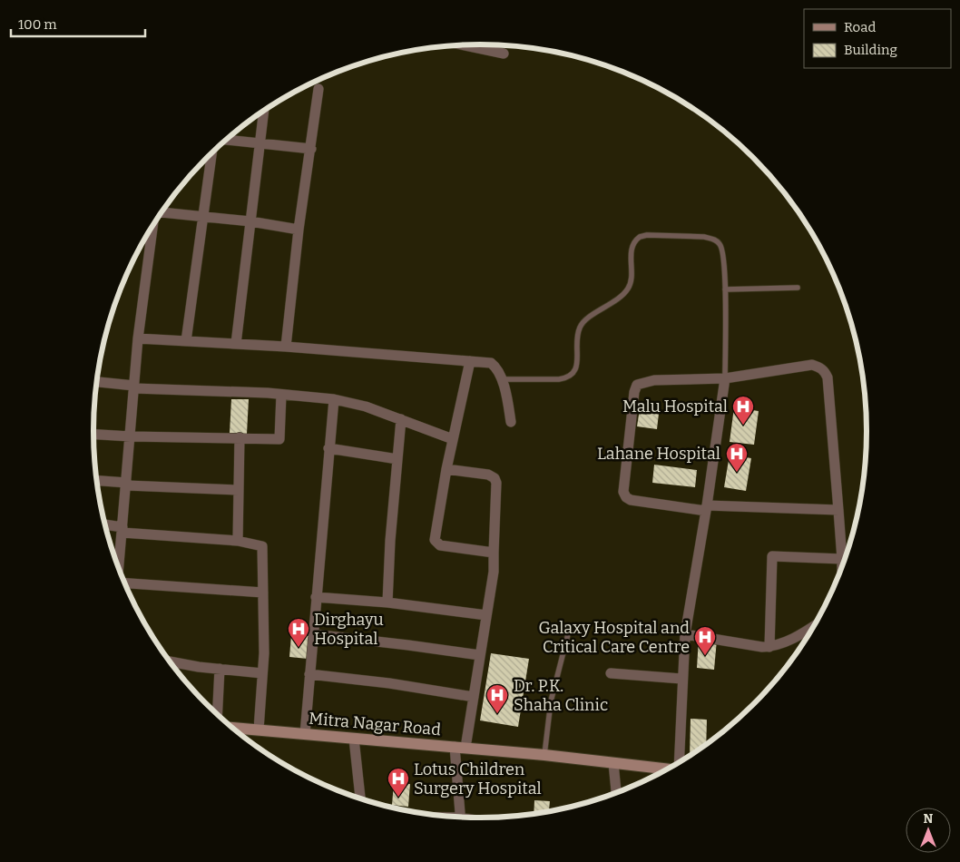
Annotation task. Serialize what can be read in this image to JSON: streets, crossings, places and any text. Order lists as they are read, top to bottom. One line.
{"streets":{"street":["Mitra Nagar Road"]},"places":{"hospital":["Malu Hospital","Lahane Hospital","Dirghayu Hospital","Galaxy Hospital and Critical Care Centre","Dr. P.K. Shaha Clinic","Lotus Children Surgery Hospital"]},"legend":["Road","Building"],"scale_bar":"100 m","north":"top"}
